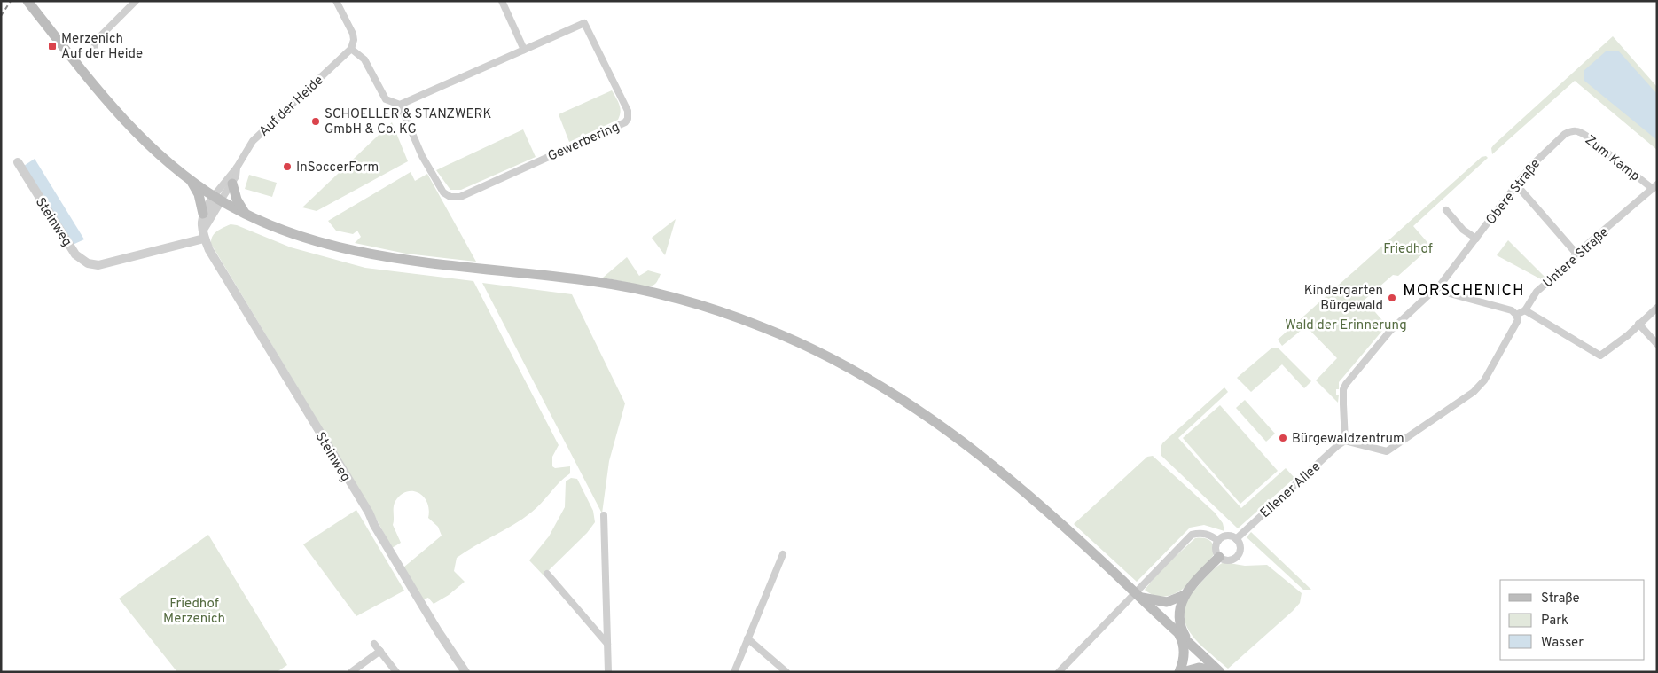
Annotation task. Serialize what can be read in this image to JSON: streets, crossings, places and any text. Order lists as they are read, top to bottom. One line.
{"streets":{"street":["Auf der Heide","Gewerbering","Zum Kamp","Obere Straße","Steinweg","Untere Straße","Ellener Allee"]},"crossings":[["Zum Kamp","Obere Straße"],["Zum Kamp","Untere Straße"],["Obere Straße","Ellener Allee"]],"districts":["MORSCHENICH"],"parks":["Friedhof","Wald der Erinnerung","Friedhof Merzenich"],"places":{"transit":["Merzenich Auf der Heide"],"other":["SCHOELLER & STANZWERK GmbH & Co. KG","InSoccerForm","Kindergarten Bürgewald","Bürgewaldzentrum"]},"legend":["Straße","Park","Wasser"]}
